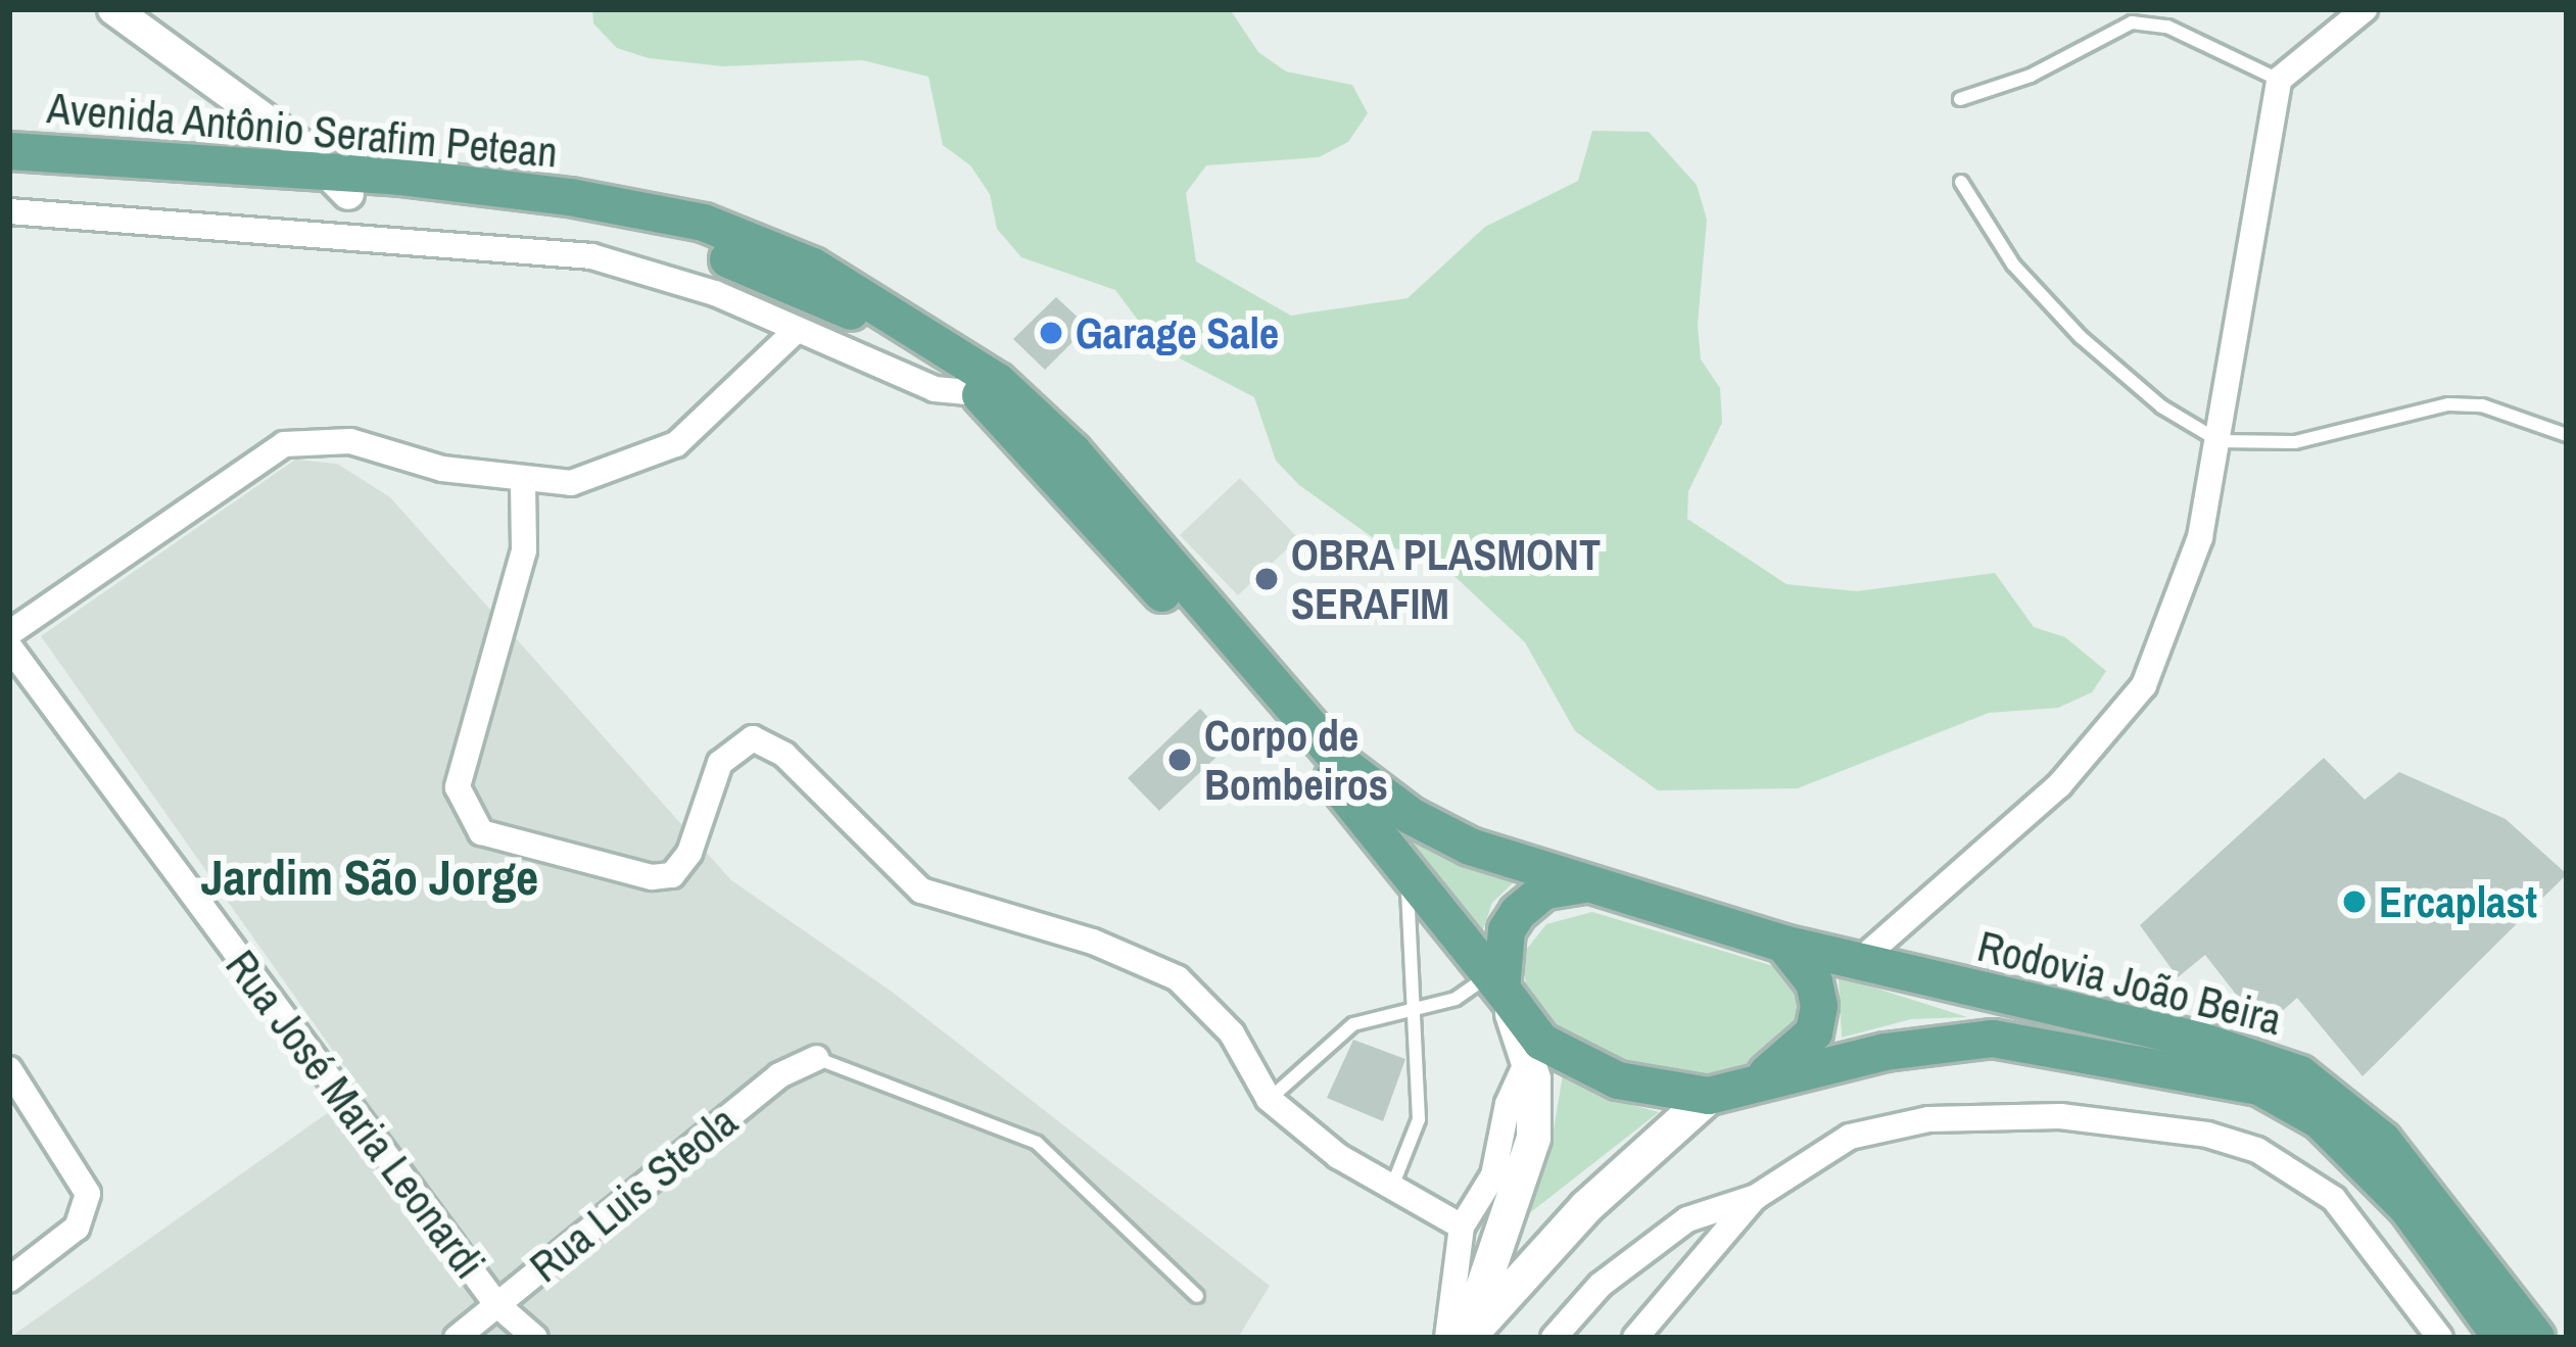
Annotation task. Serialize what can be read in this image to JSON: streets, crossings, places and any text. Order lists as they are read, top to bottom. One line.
{"streets":{"main road":["Avenida Antônio Serafim Petean","Rodovia João Beira"],"street":["Rua José Maria Leonardi","Rua Luis Steola"]},"crossings":[["Avenida Antônio Serafim Petean","Rodovia João Beira"],["Rua José Maria Leonardi","Rua Luis Steola"]],"districts":["Jardim São Jorge"],"places":["Garage Sale","OBRA PLASMONT SERAFIM","Corpo de Bombeiros","Ercaplast"]}
